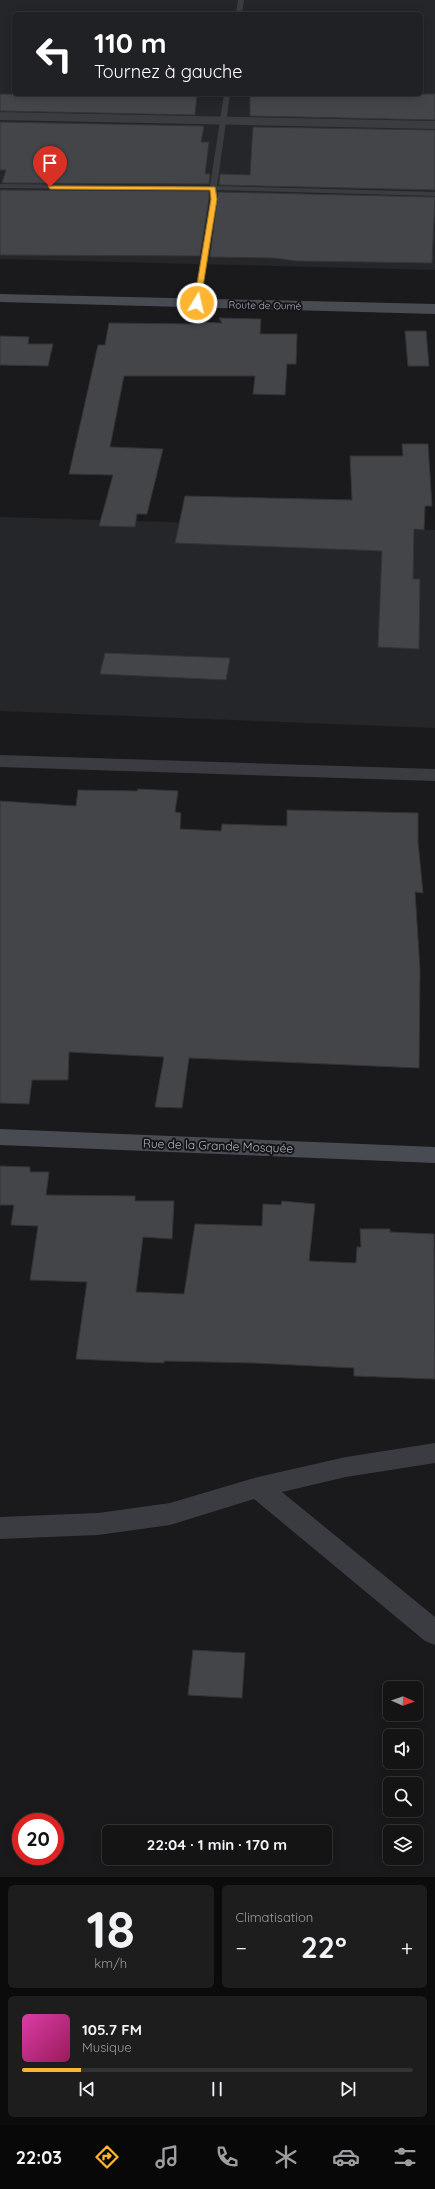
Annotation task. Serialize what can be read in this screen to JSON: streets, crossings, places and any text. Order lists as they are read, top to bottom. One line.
{"streets":{"street":["Route de Oumé","Rue de la Grande Mosquée"]},"north":"right","page":{"turn":["110 m","Tournez à gauche"],"limit":"20","trip":"22:04 · 1 min · 170 m","tile":[["18","km/h"],"Climatisation"],"heat":["−","22°","+"],"song":["105.7 FM","Musique"],"tabs":"22:03"}}
